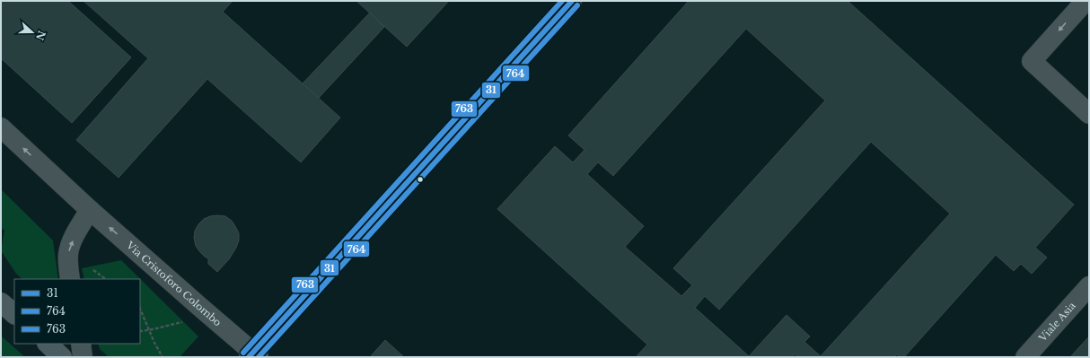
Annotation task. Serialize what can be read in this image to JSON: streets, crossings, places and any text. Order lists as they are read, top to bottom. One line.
{"streets":{"street":["Via Cristoforo Colombo","Viale Asia"]},"one_way":["Via Cristoforo Colombo"],"lines":["transit line 31","transit line 763","transit line 764"],"legend":["31","764","763"],"north":"right"}
